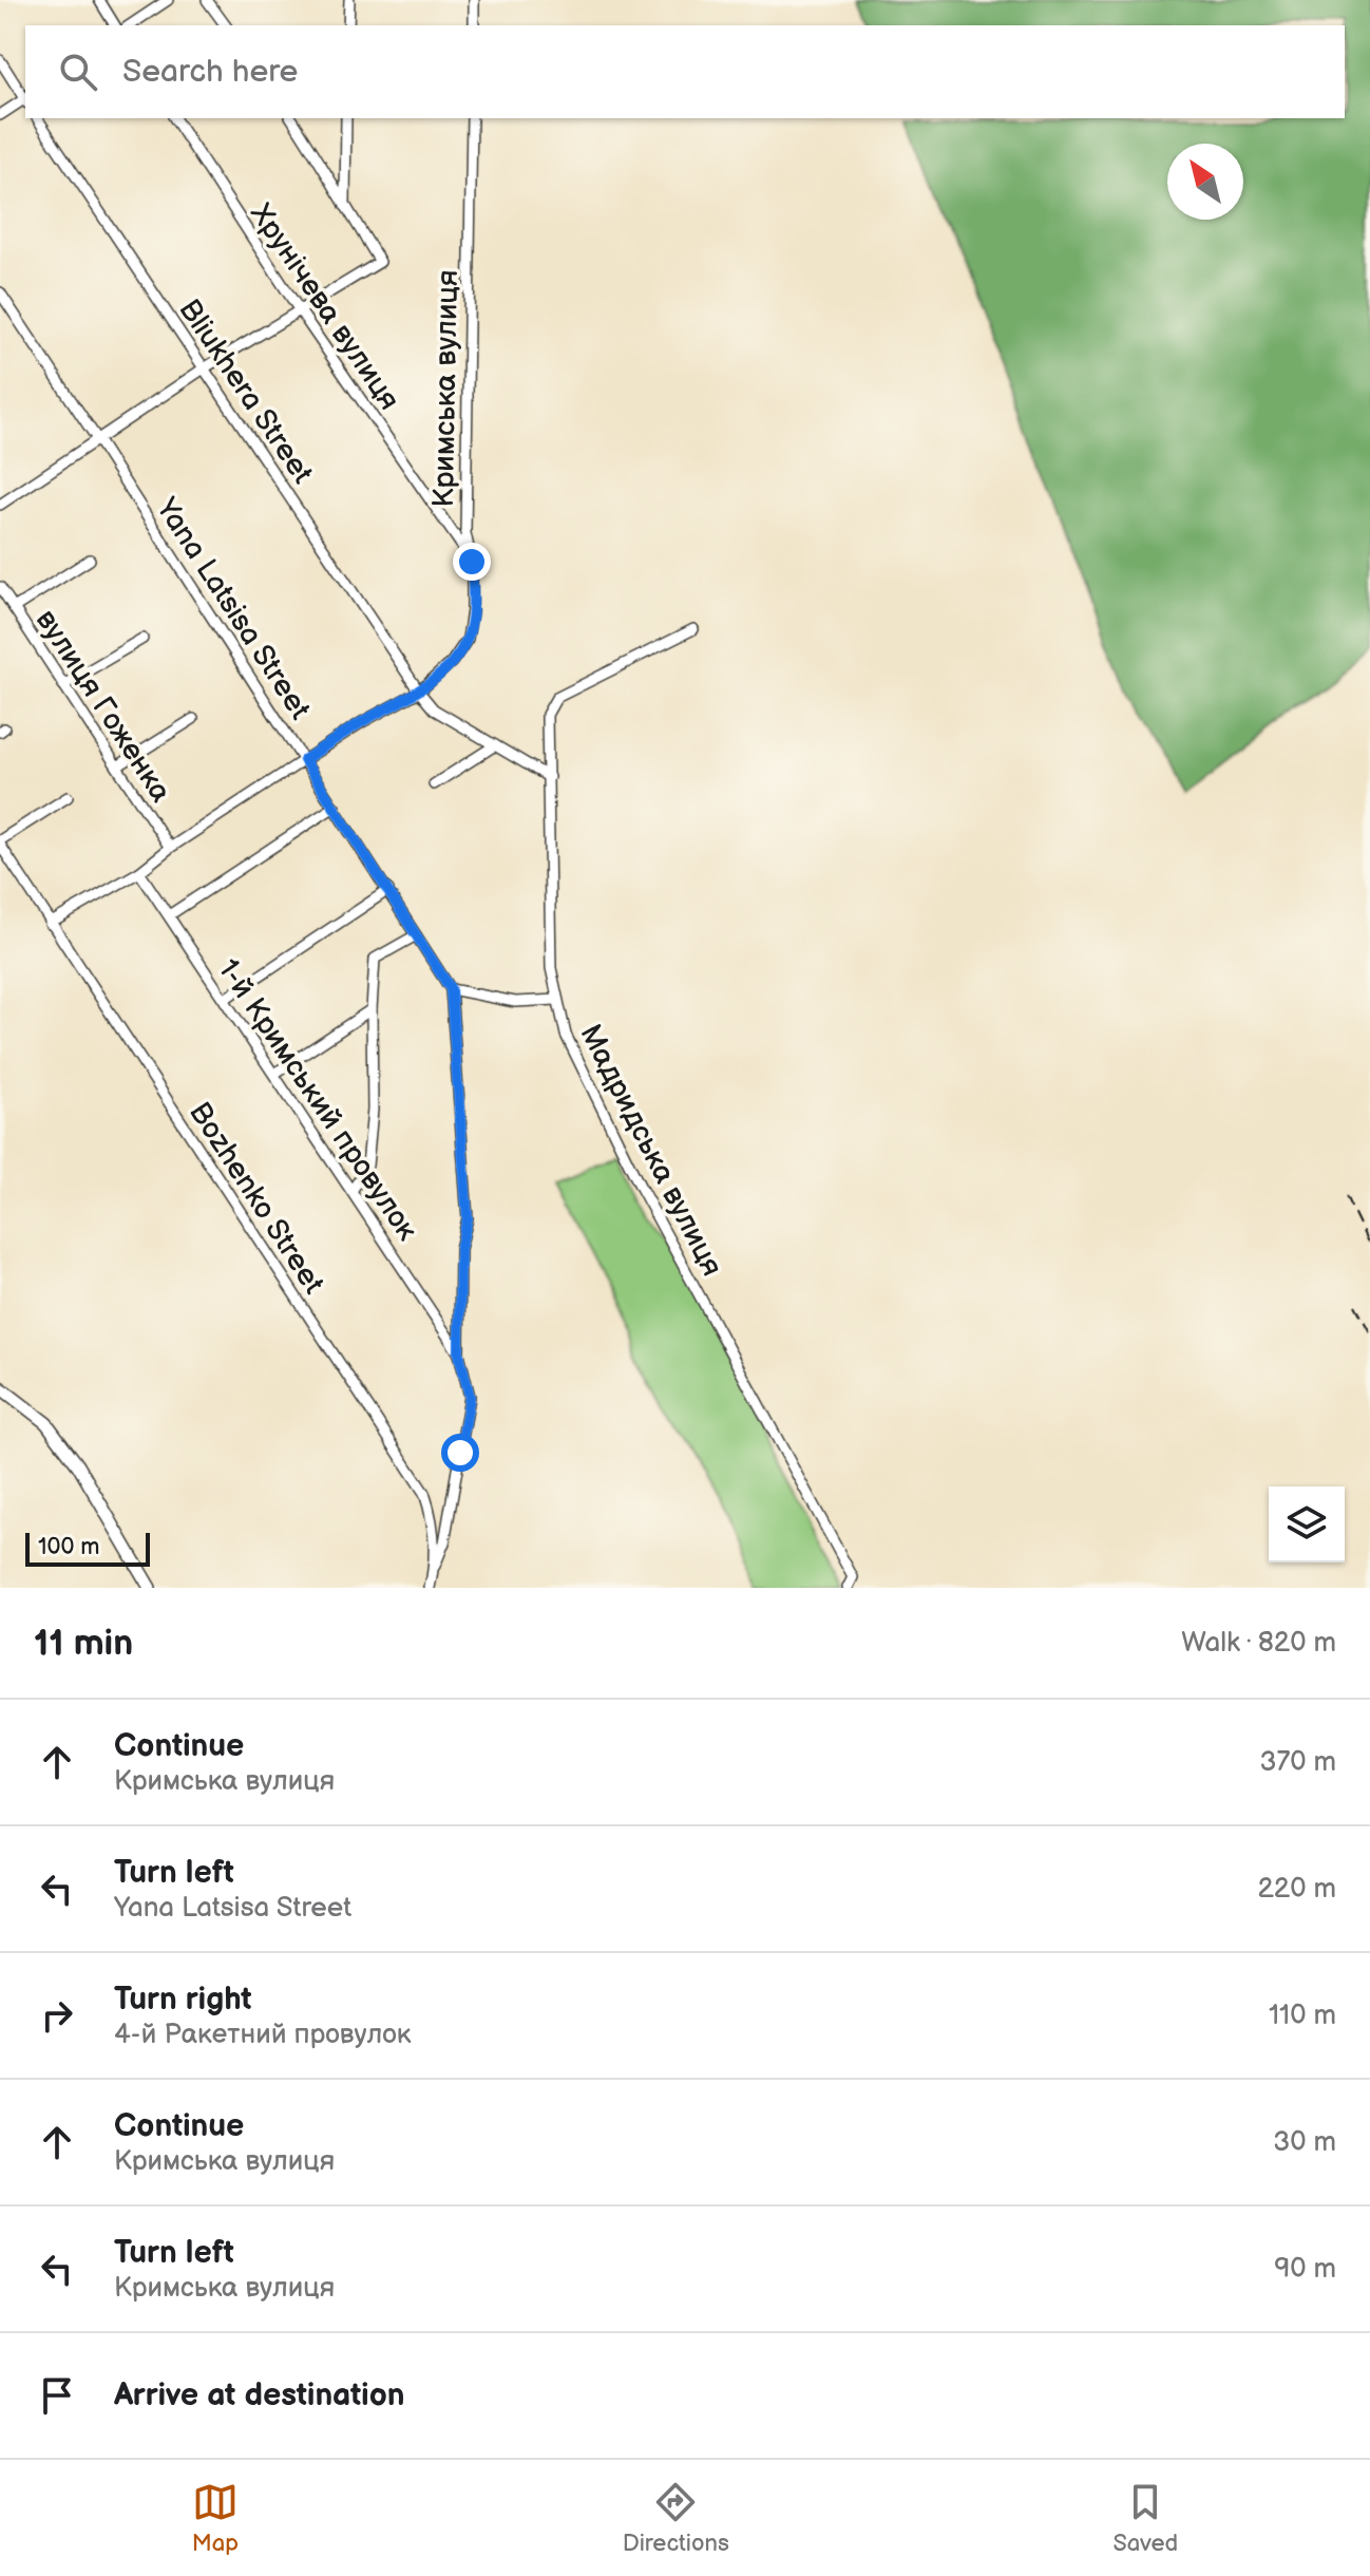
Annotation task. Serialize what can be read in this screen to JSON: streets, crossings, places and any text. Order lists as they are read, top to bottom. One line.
{"streets":{"street":["Хрунічева вулиця","Кримська вулиця","Bliukhera Street","Yana Latsisa Street","вулиця Гоженка","1-й Кримський провулок","Мадридська вулиця","Bozhenko Street"]},"crossings":[["Хрунічева вулиця","Кримська вулиця"],["Кримська вулиця","Bliukhera Street"],["Кримська вулиця","Yana Latsisa Street"],["Кримська вулиця","вулиця Гоженка"],["Кримська вулиця","1-й Кримський провулок"],["Кримська вулиця","Bozhenko Street"],["Bliukhera Street","Мадридська вулиця"]],"scale_bar":"100 m","north":"top left","page":{"search":"Search here","scale":"100 m","heading":["11 min","Walk · 820 m"],"list":[["Continue","Кримська вулиця","370 m"],["Turn left","Yana Latsisa Street","220 m"],["Turn right","4-й Ракетний провулок","110 m"],["Continue","Кримська вулиця","30 m"],["Turn left","Кримська вулиця","90 m"],"Arrive at destination"],"nav":["Map","Directions","Saved"]}}
